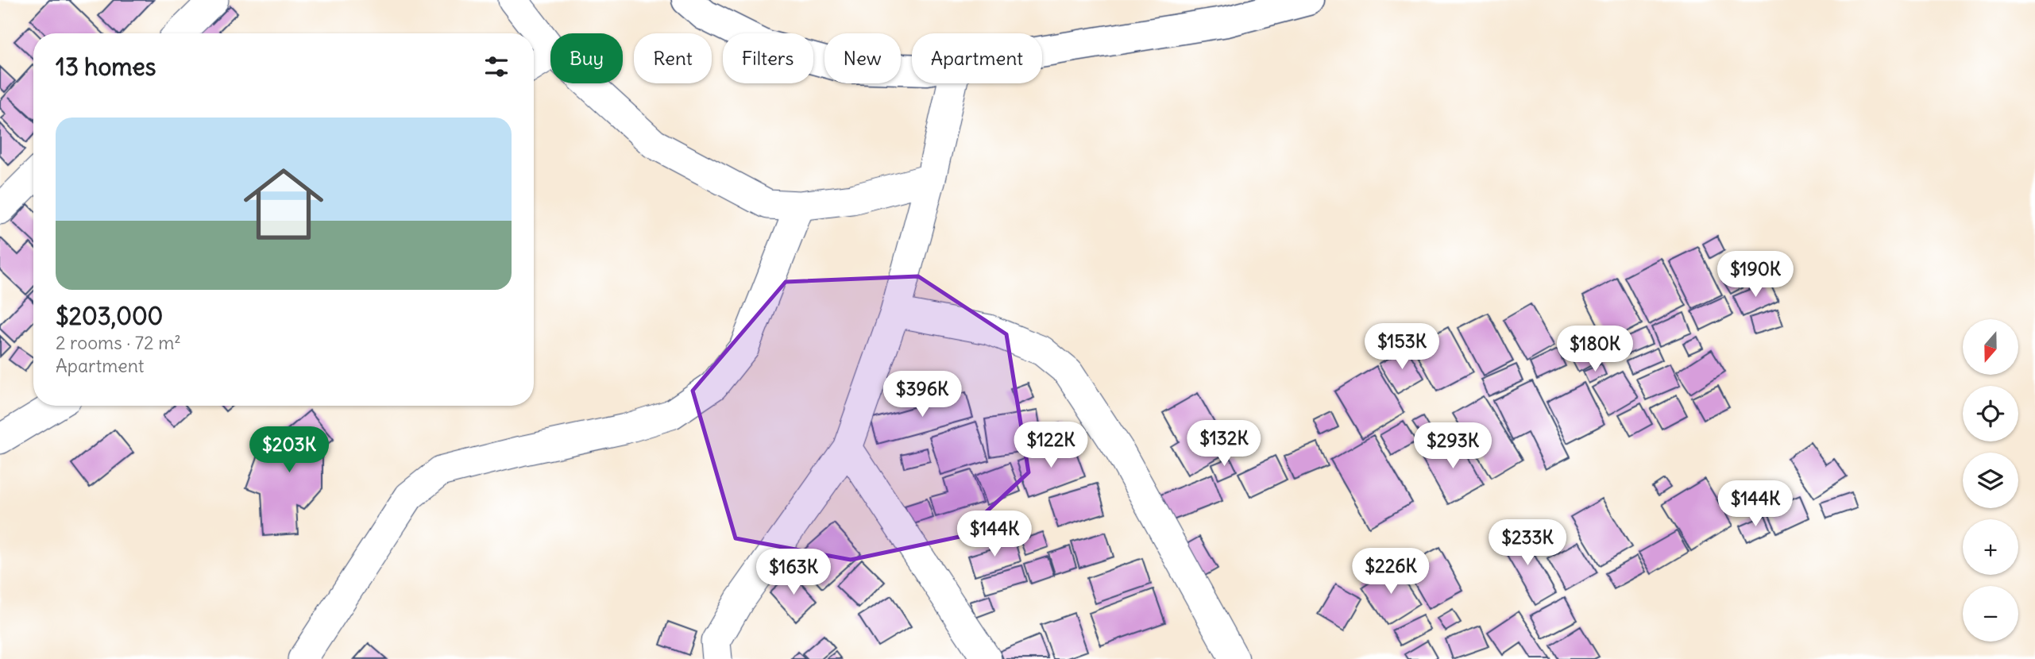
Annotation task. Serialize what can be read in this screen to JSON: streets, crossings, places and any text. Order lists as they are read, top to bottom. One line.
{"north":"bottom","page":{"chip":["Buy","Rent","Filters","New","Apartment"],"heading":"13 homes","list":[{"name":"$203,000","note":"2 rooms · 72 m² · Apartment"}],"price":["$190K","$153K","$180K","$396K","$132K","$122K","$293K","$203K","$144K","$144K","$233K","$226K","$163K"],"map_buttons":["+","−"]}}
